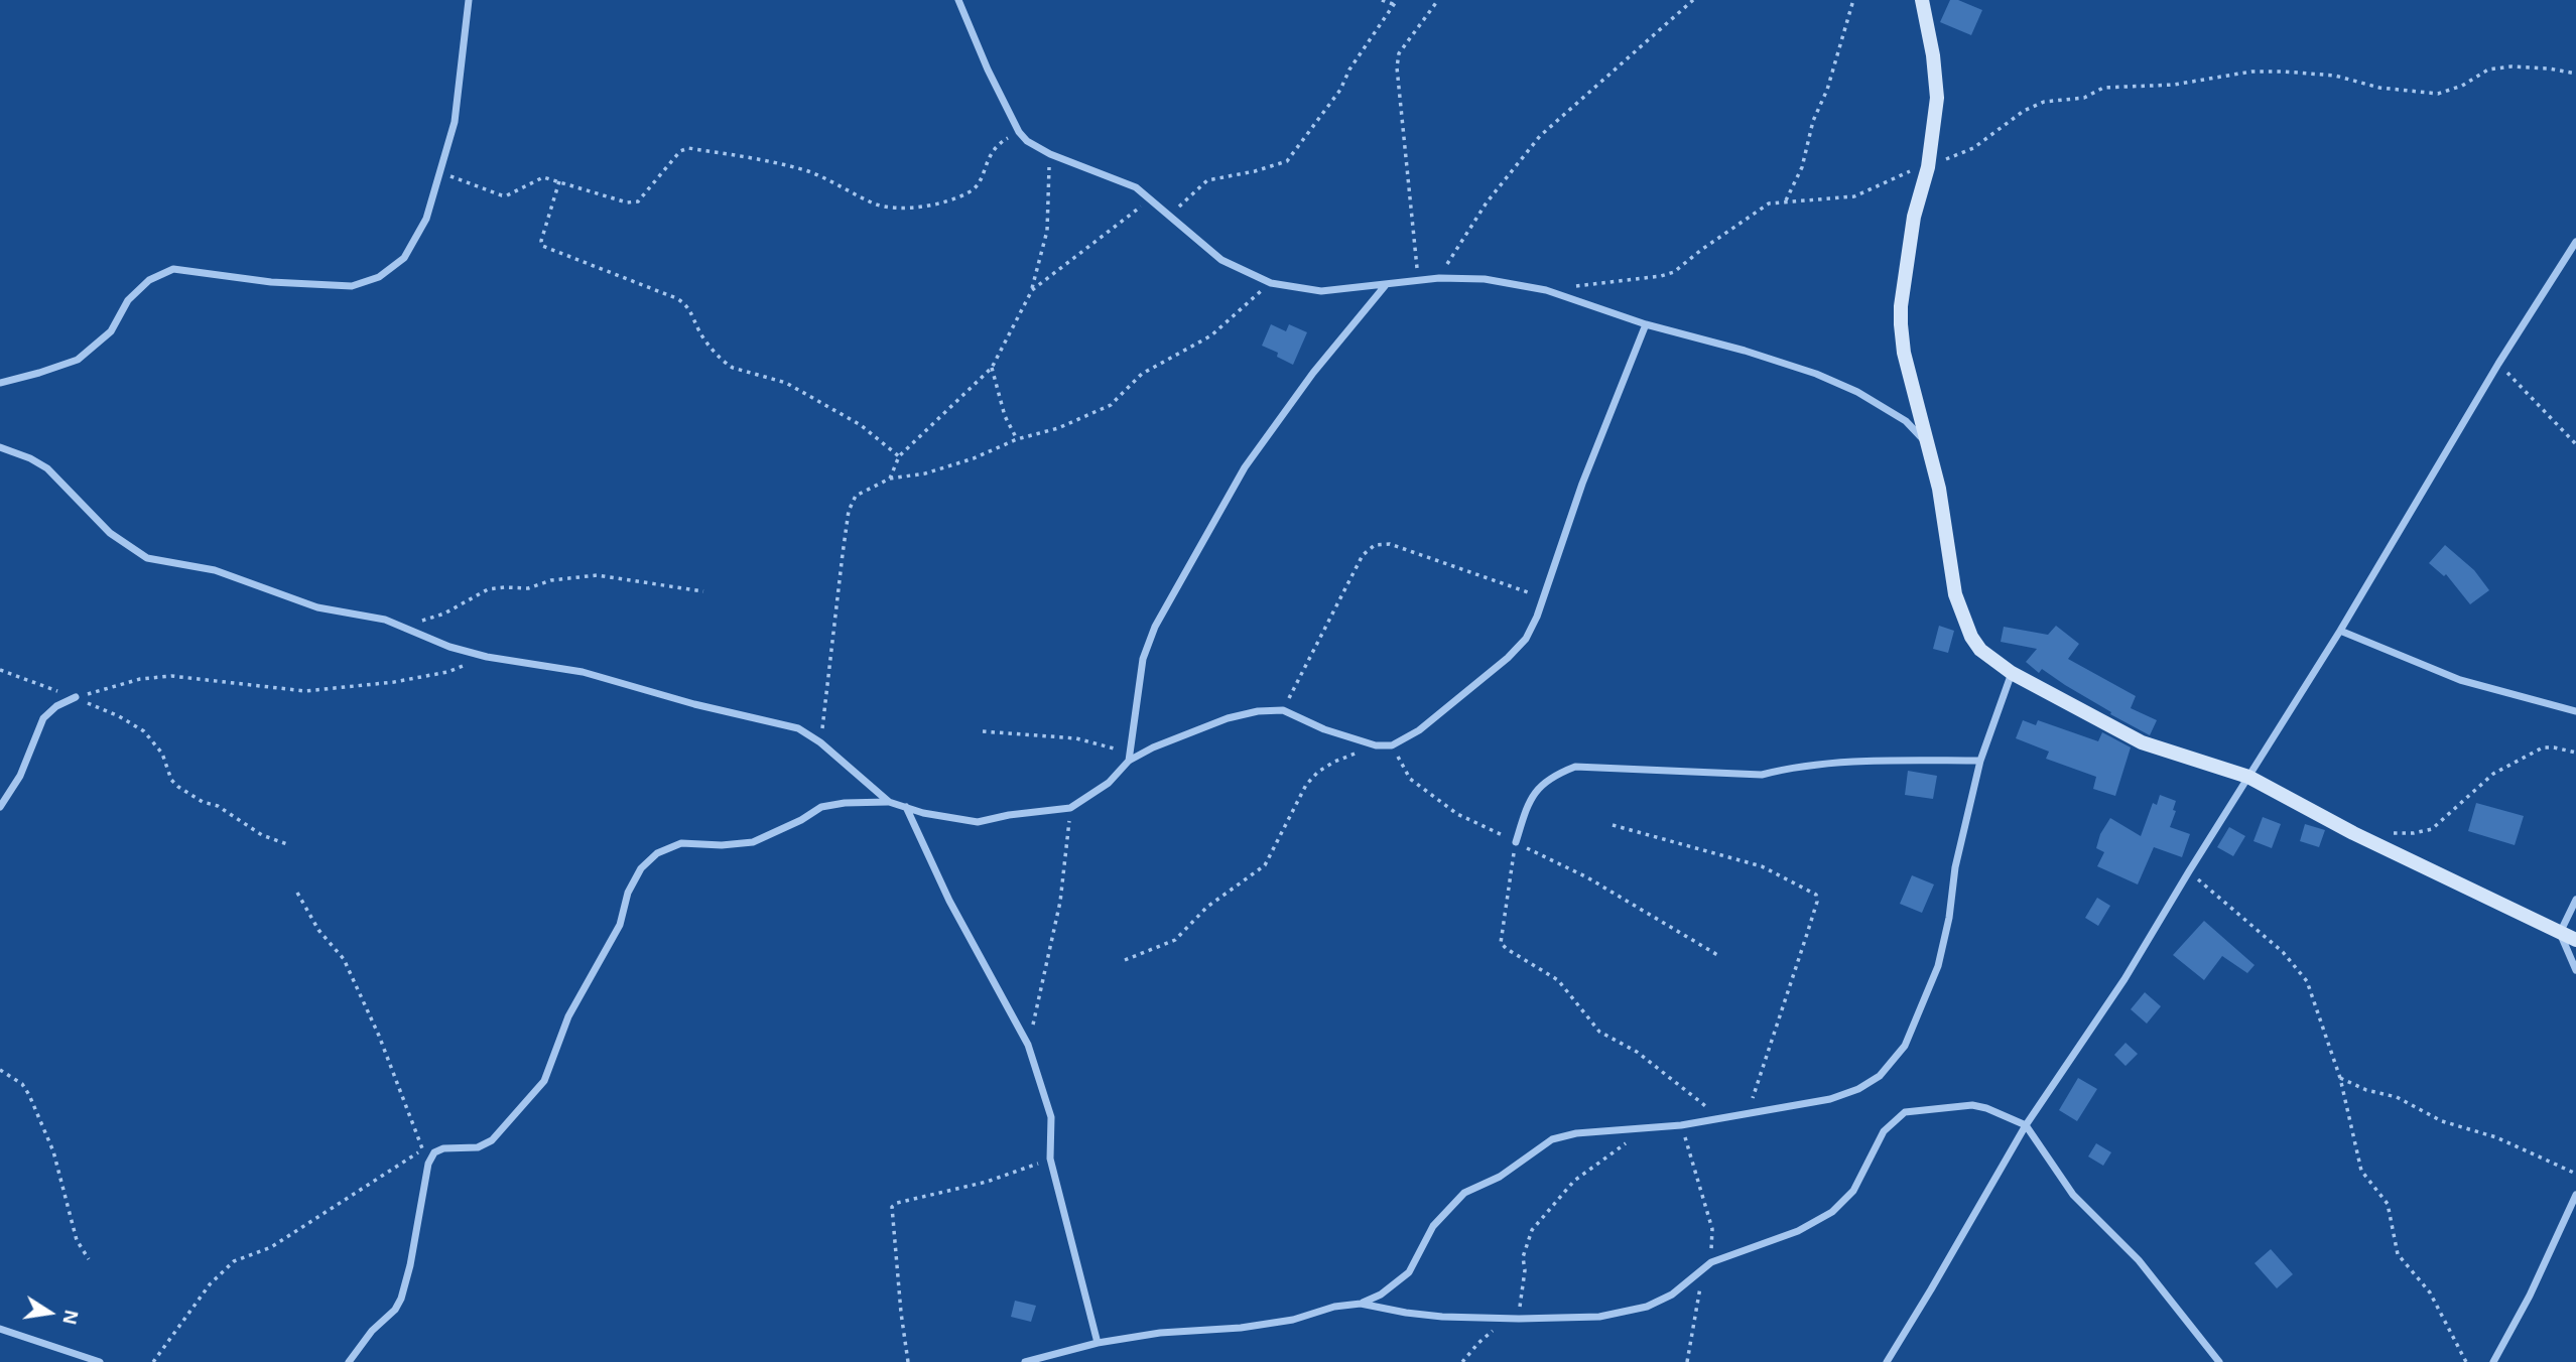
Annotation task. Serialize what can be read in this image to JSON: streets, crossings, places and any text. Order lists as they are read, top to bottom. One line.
{"north":"right"}
